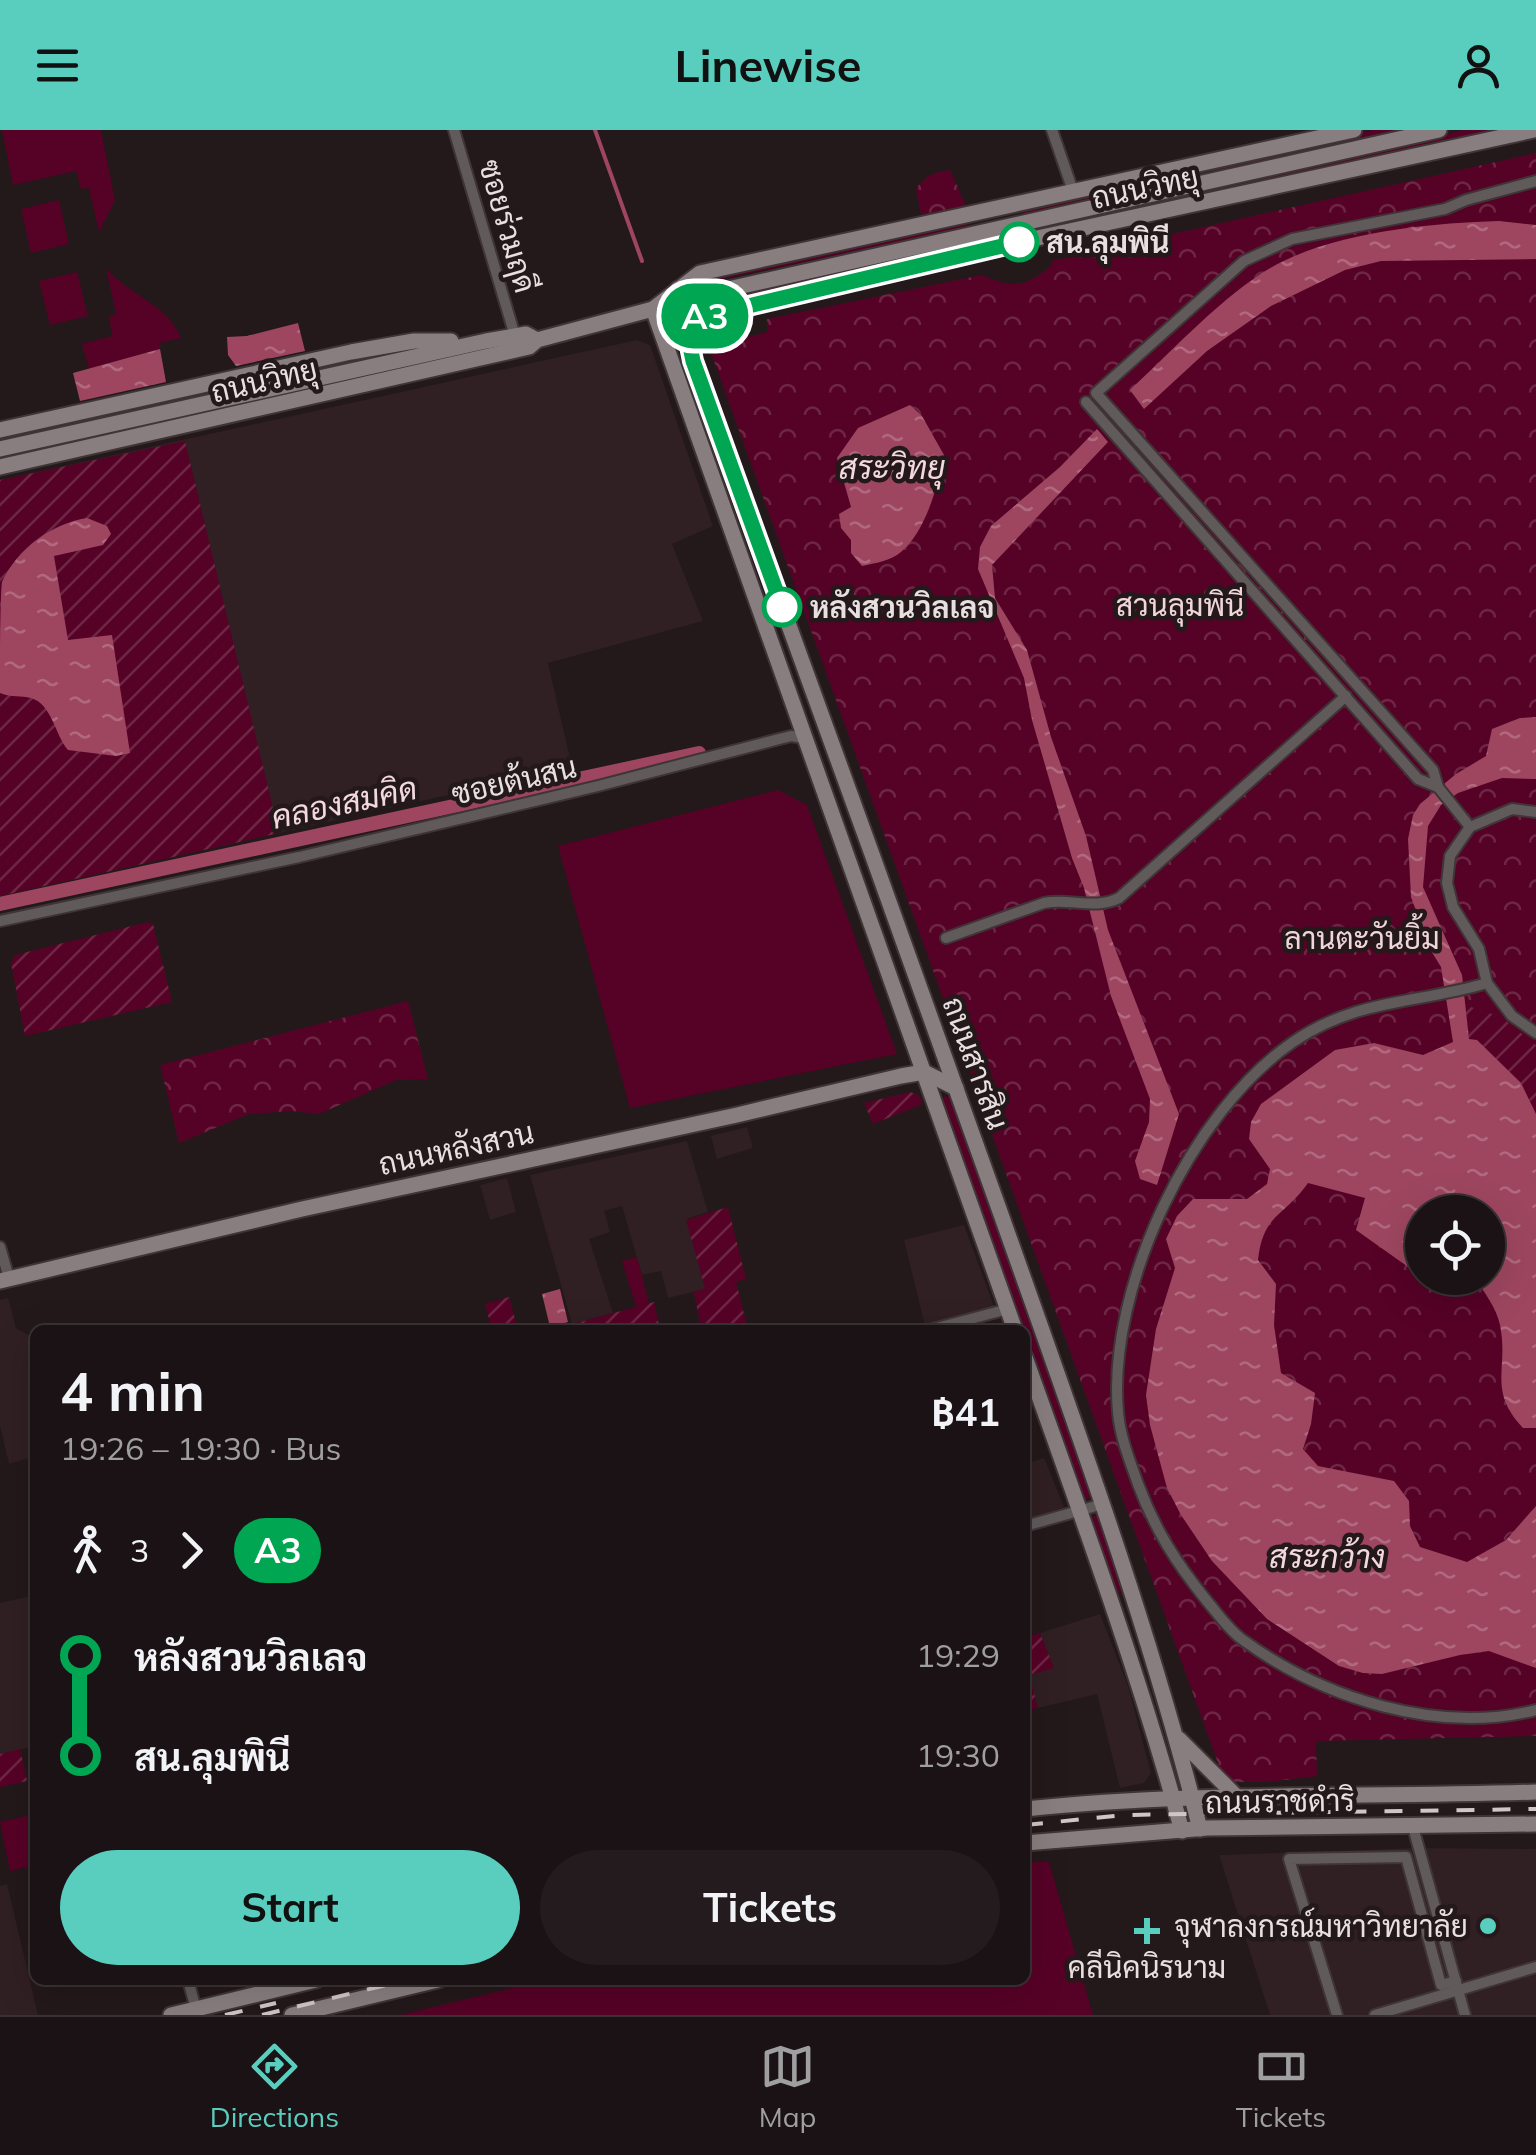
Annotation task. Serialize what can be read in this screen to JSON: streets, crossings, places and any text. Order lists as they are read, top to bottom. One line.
{"streets":{"main road":["ถนนวิทยุ","ถนนสารสิน","ถนนหลังสวน","ถนนราชดำริ"],"street":["ซอยร่วมฤดี","ซอยต้นสน"]},"crossings":[["ถนนวิทยุ","ซอยร่วมฤดี"],["ถนนวิทยุ","ถนนสารสิน"],["ซอยต้นสน","ถนนสารสิน"],["ถนนสารสิน","ถนนหลังสวน"],["ถนนสารสิน","ถนนราชดำริ"]],"water":["สระวิทยุ","คลองสมคิด","สระกว้าง"],"parks":["สวนลุมพินี","ลานตะวันยิ้ม"],"places":{"other":["สน.ลุมพินี","หลังสวนวิลเลจ","จุฬาลงกรณ์มหาวิทยาลัย"],"health":["คลีนิคนิรนาม"]},"lines":["bus line A3"],"page":{"header":"Linewise","on_map":"A3","heading":["4 min","19:26 – 19:30 · Bus","฿41"],"legs":["3","A3"],"list":[{"name":"หลังสวนวิลเลจ","value":"19:29"},{"name":"สน.ลุมพินี","value":"19:30"}],"buttons":["Start","Tickets"],"tabs":["Directions","Map","Tickets"]}}
